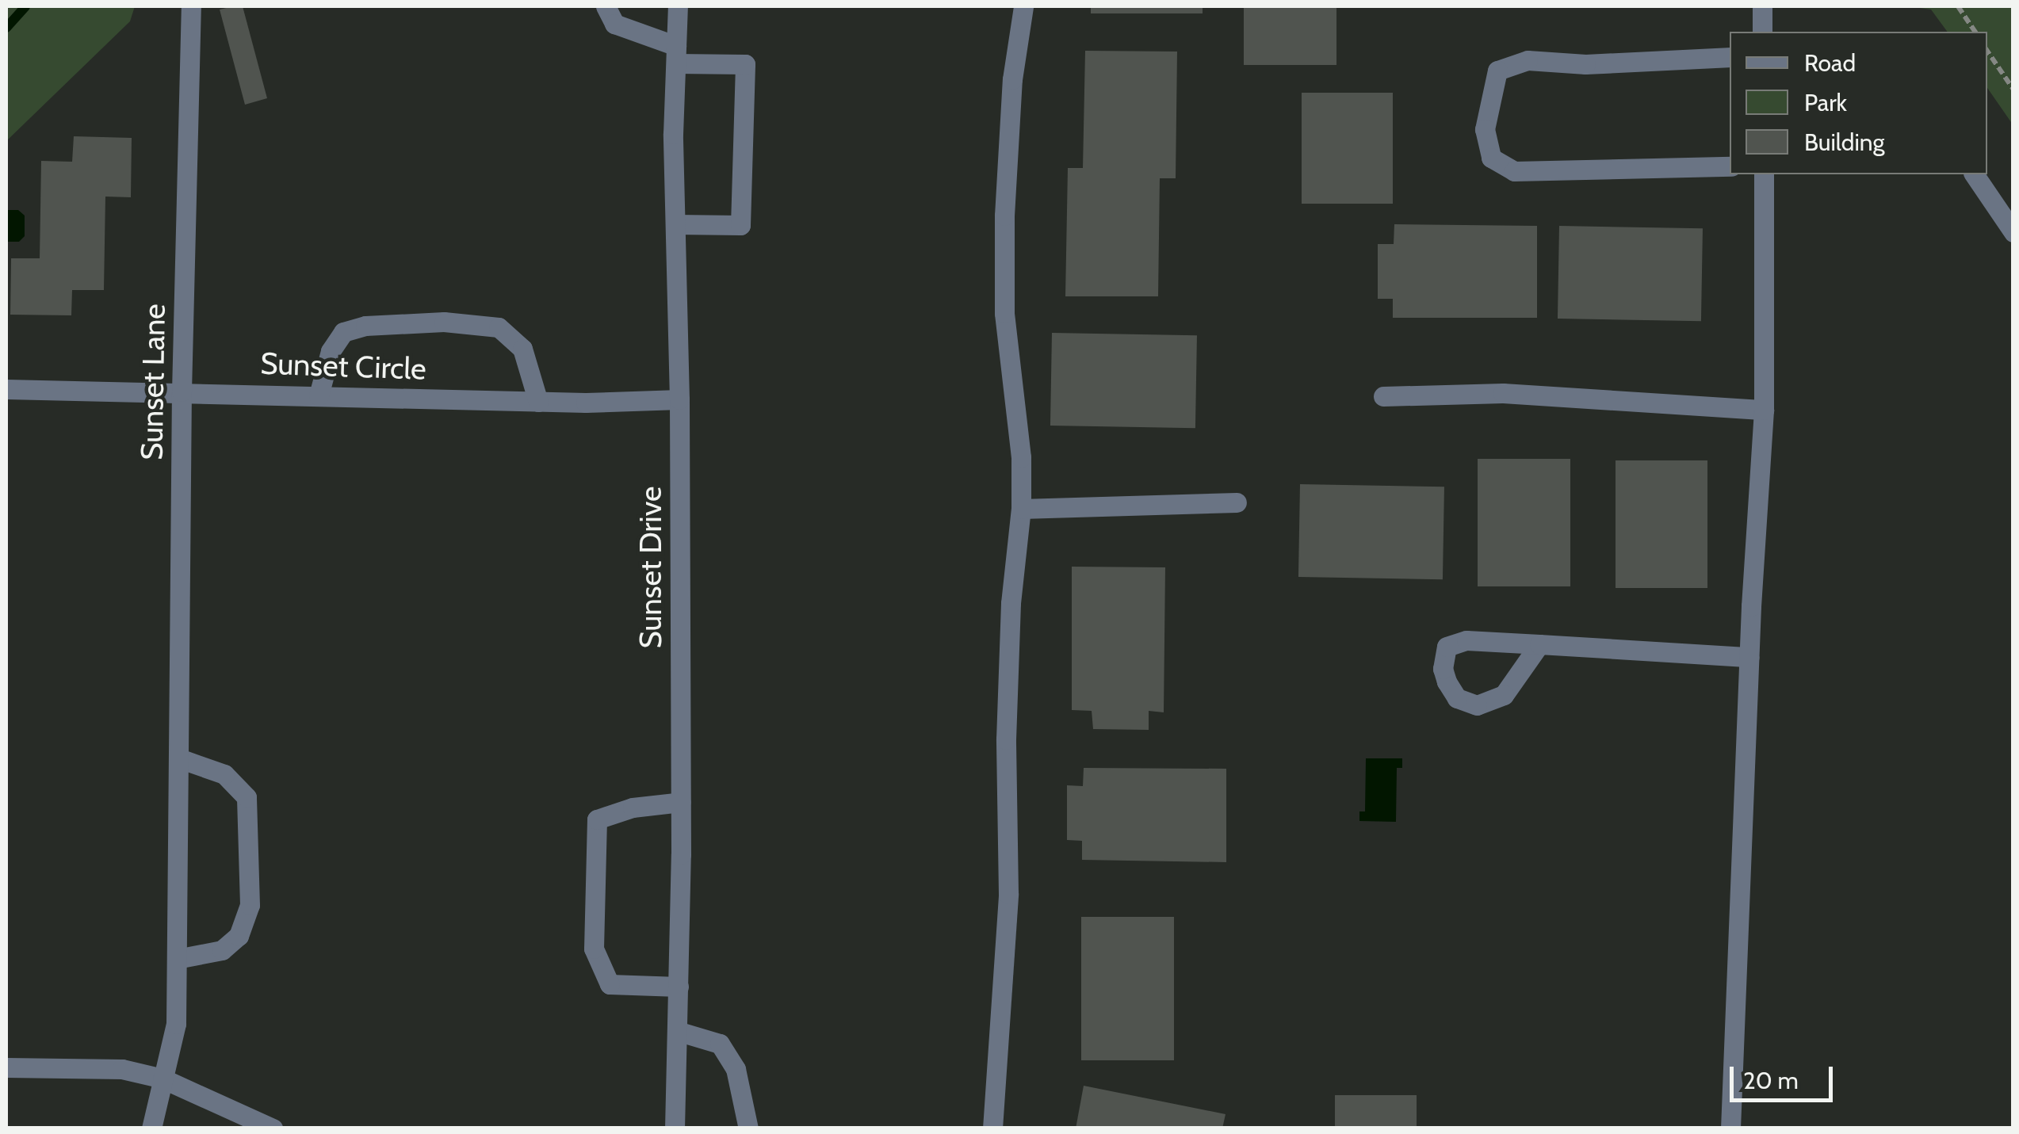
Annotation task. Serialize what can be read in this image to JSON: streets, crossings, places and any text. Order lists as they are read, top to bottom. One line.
{"streets":{"street":["Sunset Circle","Sunset Lane","Sunset Drive"]},"crossings":[["Sunset Circle","Sunset Lane"],["Sunset Circle","Sunset Drive"]],"legend":["Road","Park","Building"],"scale_bar":"20 m"}
